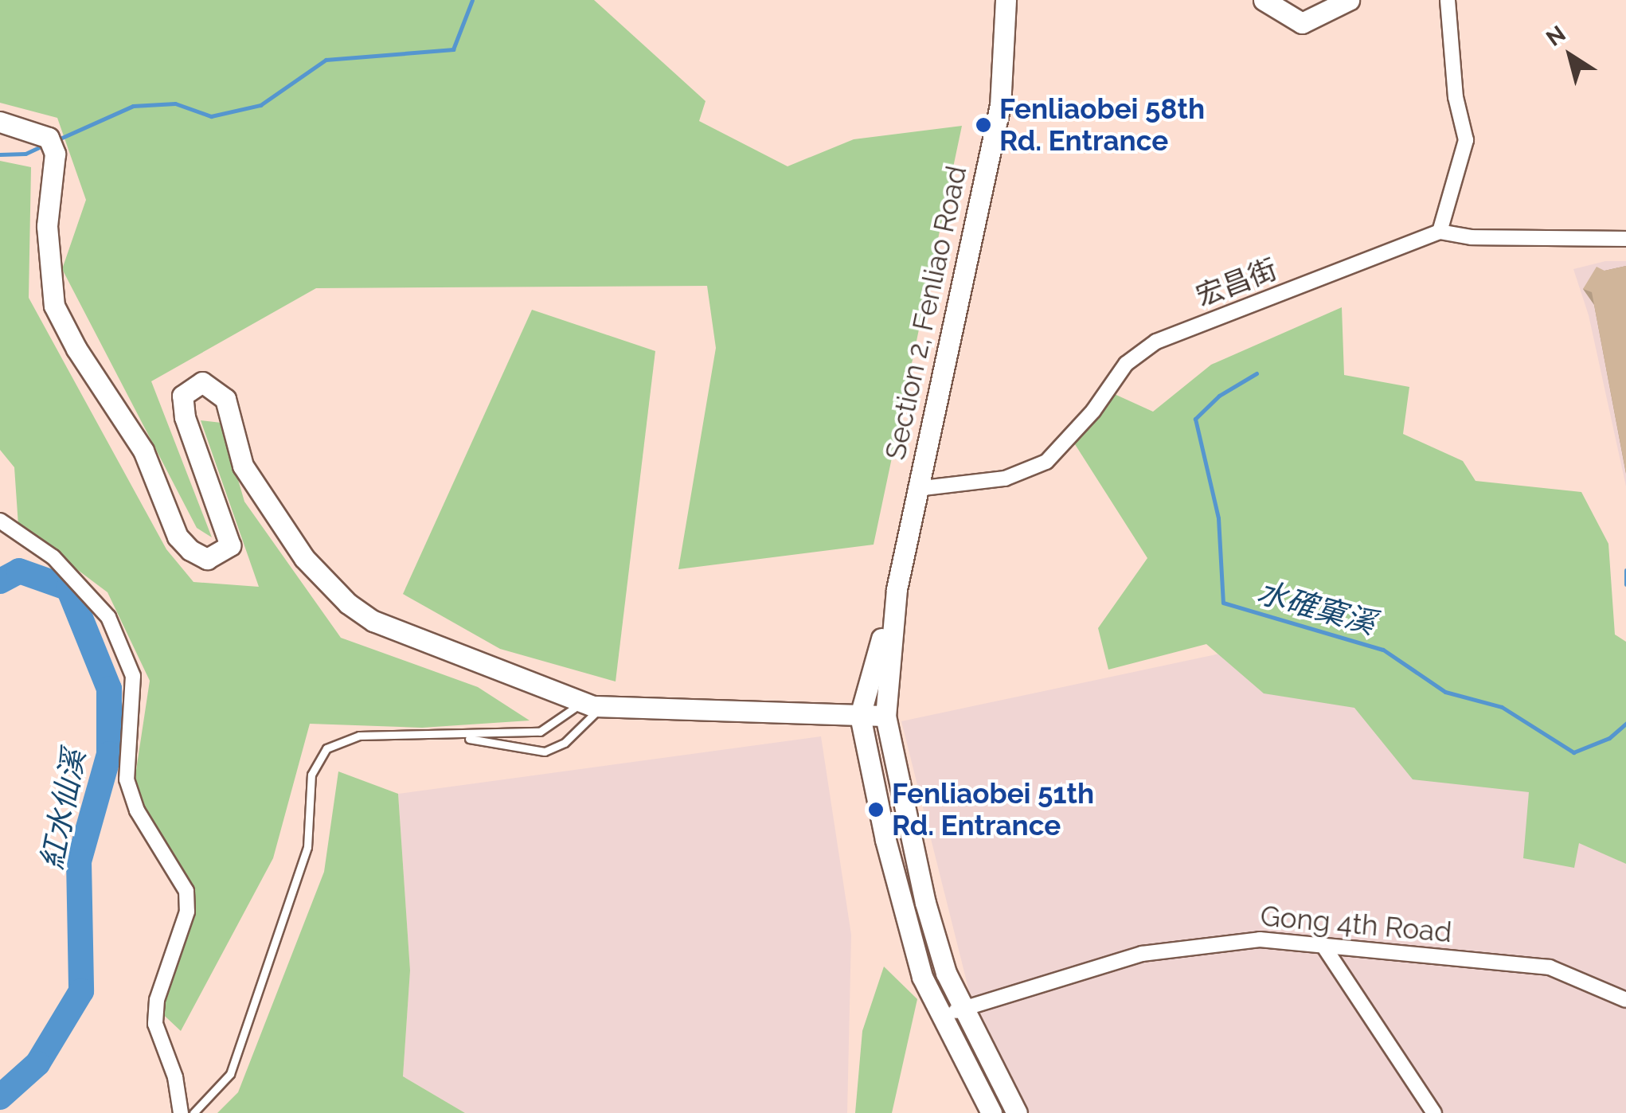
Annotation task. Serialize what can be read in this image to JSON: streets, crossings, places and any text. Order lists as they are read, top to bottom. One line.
{"streets":{"main road":["Section 2, Fenliao Road"],"street":["宏昌街","Gong 4th Road"]},"crossings":[["宏昌街","Section 2, Fenliao Road"],["Section 2, Fenliao Road","Gong 4th Road"]],"water":["水確窠溪","紅水仙溪"],"places":["Fenliaobei 58th Rd. Entrance","Fenliaobei 51th Rd. Entrance"],"north":"top left"}
